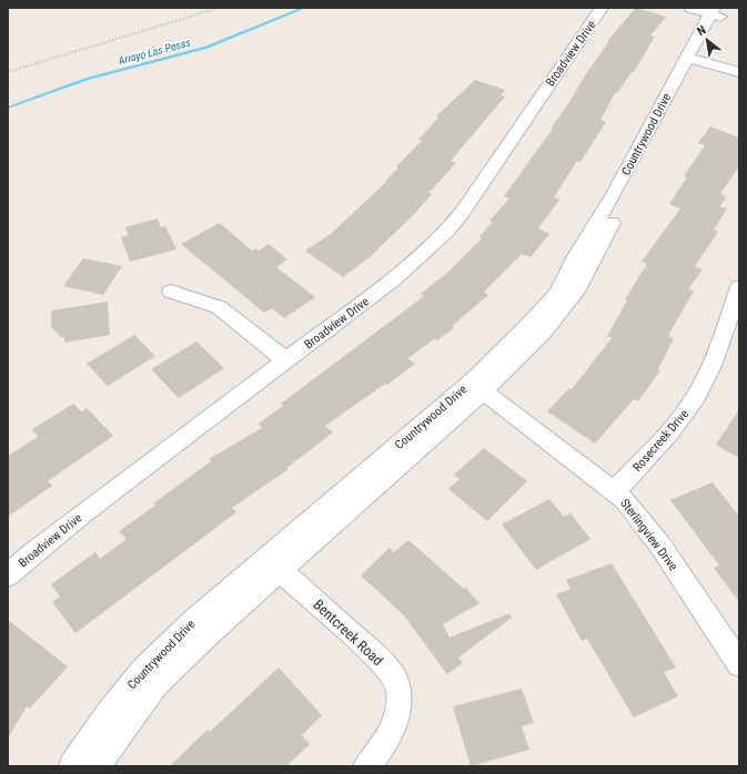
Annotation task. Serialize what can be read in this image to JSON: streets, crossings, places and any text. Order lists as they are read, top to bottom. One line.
{"streets":{"street":["Broadview Drive","Countrywood Drive","Rosecreek Drive","Sterlingview Drive","Bentcreek Road"]},"crossings":[["Countrywood Drive","Sterlingview Drive"],["Countrywood Drive","Bentcreek Road"],["Rosecreek Drive","Sterlingview Drive"]],"water":["Arroyo Las Posas"],"north":"top left"}
